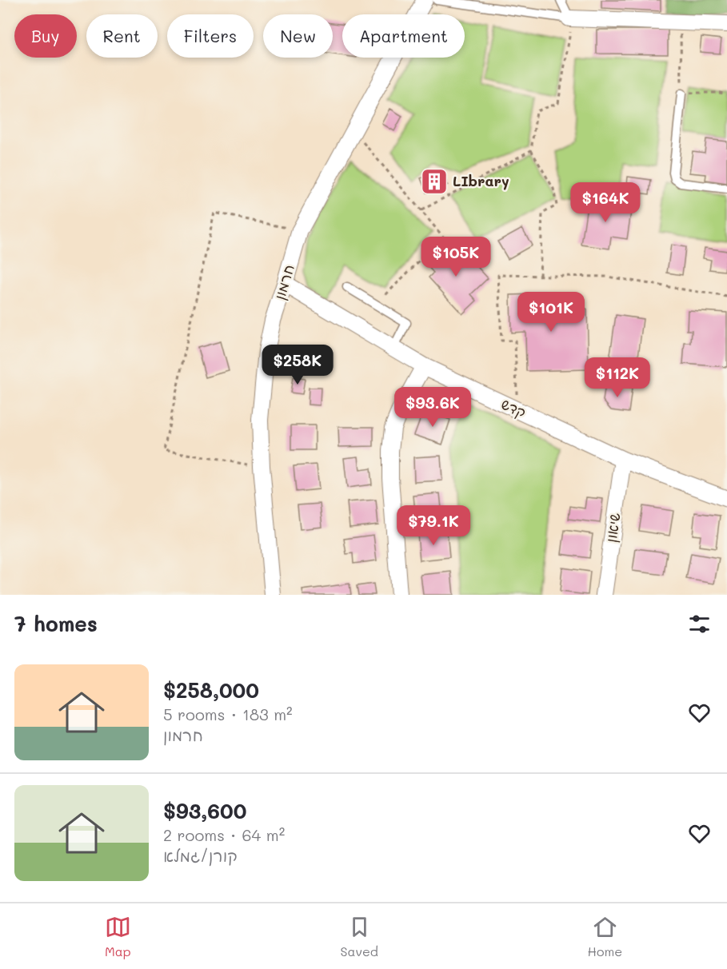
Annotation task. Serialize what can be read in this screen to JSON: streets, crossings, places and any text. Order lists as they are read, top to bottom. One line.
{"streets":{"street":["חרמון","קדש","שיאון"]},"crossings":[["חרמון","קדש"],["קדש","שיאון"]],"places":{"building":["LIbrary"]},"page":{"chip":["Buy","Rent","Filters","New","Apartment"],"price":["$164K","$105K","$101K","$258K","$112K","$93.6K","$79.1K"],"heading":"7 homes","list":[{"name":"$258,000","note":"5 rooms · 183 m² · חרמון"},{"name":"$93,600","note":"2 rooms · 64 m² · קורן/גמלא"}],"tabs":["Map","Saved","Home"]}}
